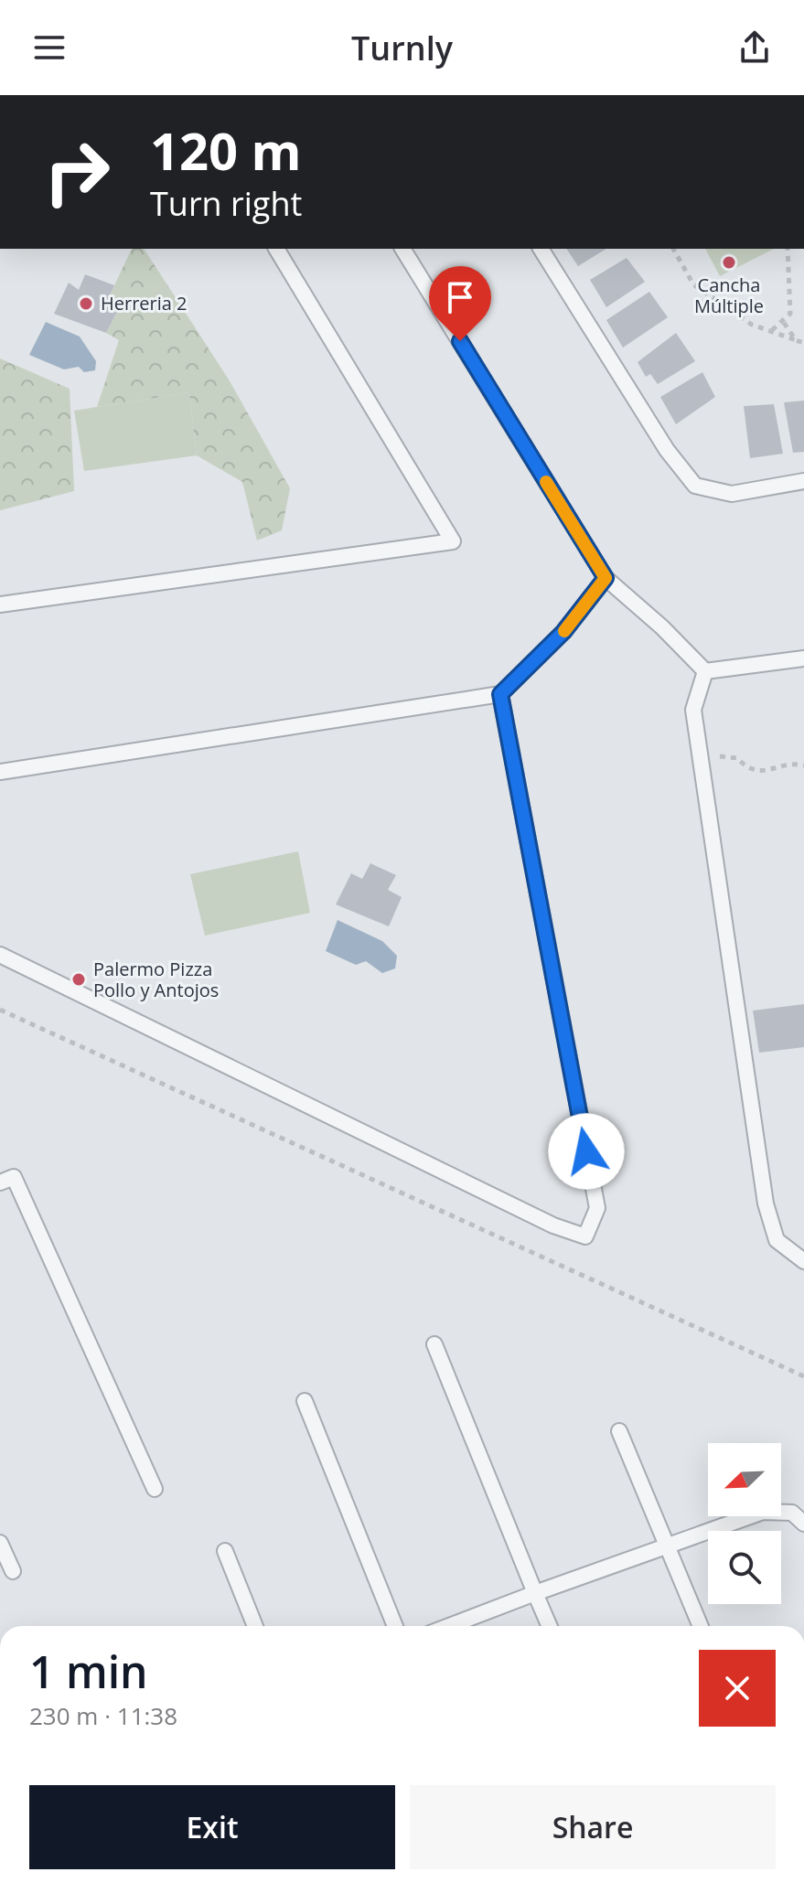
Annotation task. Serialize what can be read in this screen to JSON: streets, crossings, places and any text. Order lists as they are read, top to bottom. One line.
{"places":["Cancha Múltiple","Herreria 2","Palermo Pizza Pollo y Antojos"],"north":"bottom left","page":{"header":"Turnly","turn":["120 m","Turn right"],"heading":["1 min","230 m · 11:38"],"buttons":["Exit","Share"]}}
